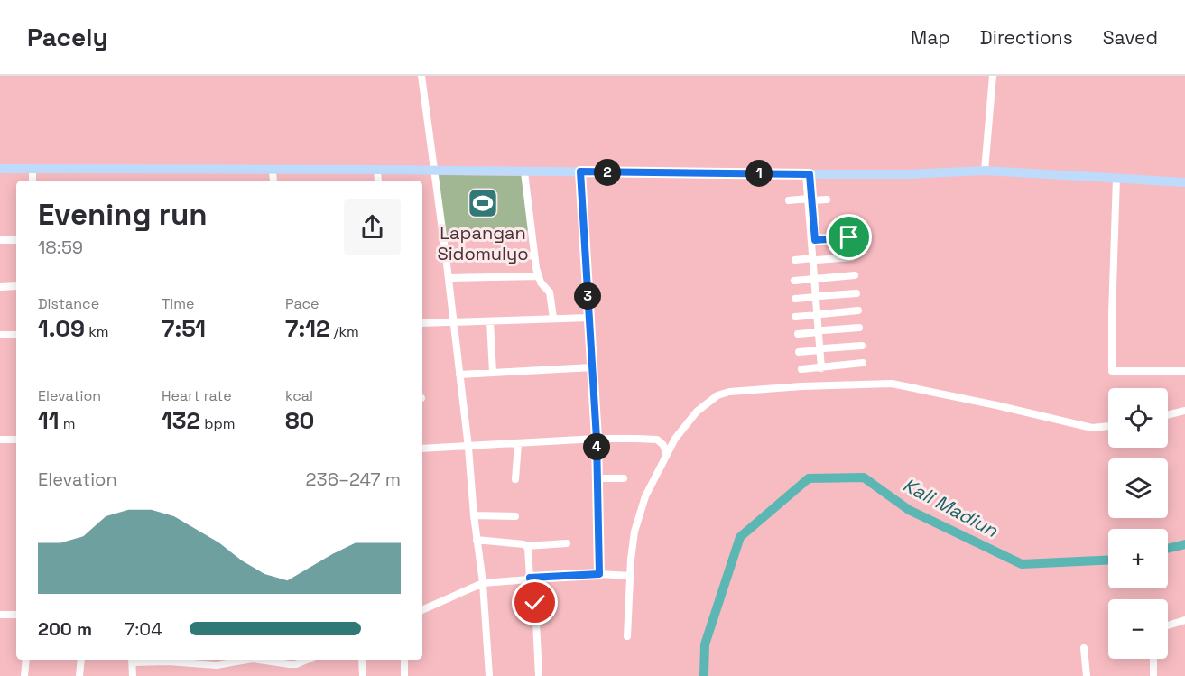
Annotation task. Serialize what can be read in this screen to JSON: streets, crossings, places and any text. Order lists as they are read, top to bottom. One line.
{"water":["Kali Madiun"],"places":{"sports":["Lapangan Sidomulyo"]},"page":{"header":"Pacely","nav":["Map","Directions","Saved"],"pins":["2","1","3","4"],"heading":["Evening run","18:59"],"stats":[["Distance","1.09 km"],["Time","7:51"],["Pace","7:12 /km"],["Elevation","11 m"],["Heart rate","132 bpm"],["kcal","80"]],"map_buttons":["+","−"],"chart":["Elevation","236–247 m"],"list":[{"name":"200 m","note":"7:04"}]}}
